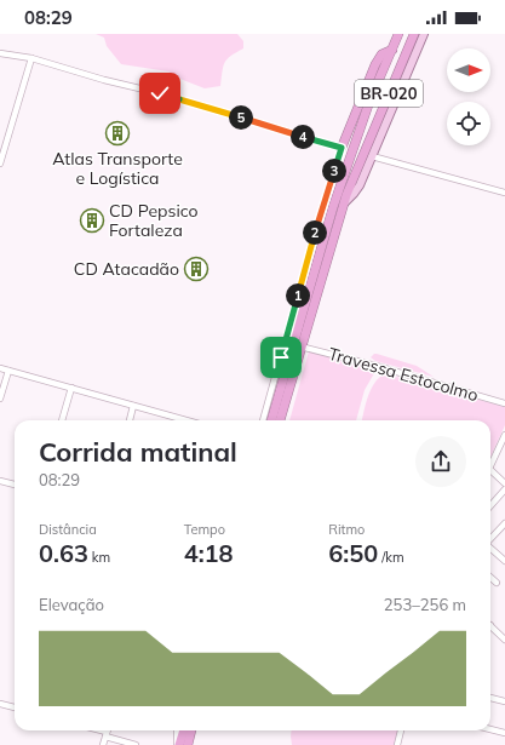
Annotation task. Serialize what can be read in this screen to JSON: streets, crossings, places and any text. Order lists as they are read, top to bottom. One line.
{"streets":{"highway":["BR-020"],"street":["Travessa Estocolmo"]},"crossings":[["BR-020","Travessa Estocolmo"]],"places":{"building":["Atlas Transporte e Logística","CD Pepsico Fortaleza","CD Atacadão"]},"north":"right","page":{"status":"08:29","pins":["5","4","3","2","1"],"heading":["Corrida matinal","08:29"],"stats":[["Distância","0.63 km"],["Tempo","4:18"],["Ritmo","6:50 /km"]],"chart":["Elevação","253–256 m"]}}
